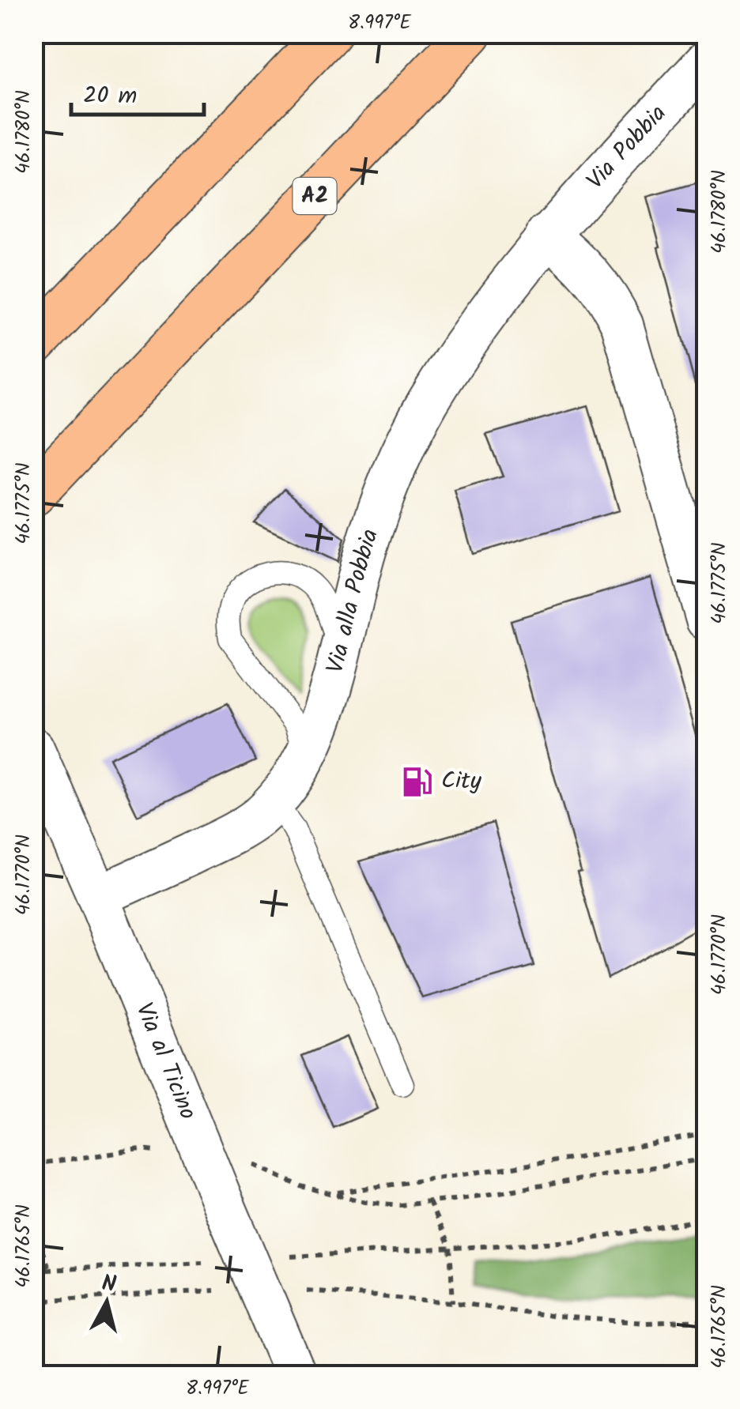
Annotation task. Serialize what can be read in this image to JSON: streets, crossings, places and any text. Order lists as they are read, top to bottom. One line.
{"streets":{"highway":["A2"],"street":["Via Pobbia","Via alla Pobbia","Via al Ticino"]},"crossings":[["Via Pobbia","Via alla Pobbia"],["Via alla Pobbia","Via al Ticino"]],"places":{"fuel station":["City"]},"scale_bar":"20 m","north":"top","coordinates":["8.997°E","46.1780°N","46.1775°N","46.1770°N","46.1765°N"]}
